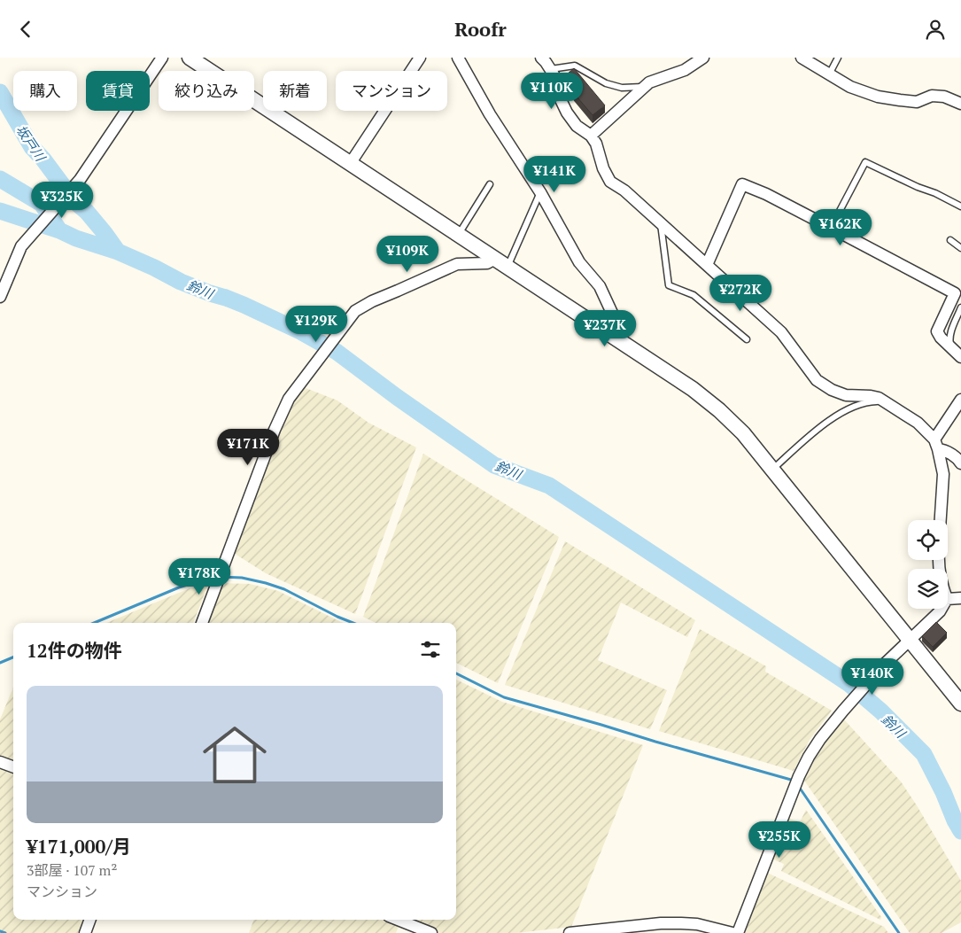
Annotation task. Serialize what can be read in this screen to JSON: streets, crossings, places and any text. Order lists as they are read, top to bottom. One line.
{"water":["坂戸川","鈴川"],"page":{"header":"Roofr","chip":["購入","賃貸","絞り込み","新着","マンション"],"price":["¥110K","¥141K","¥325K","¥162K","¥109K","¥272K","¥129K","¥237K","¥171K","¥178K","¥140K","¥255K"],"heading":"12件の物件","list":[{"name":"¥171,000/月","note":"3部屋 · 107 m² · マンション"}]}}
